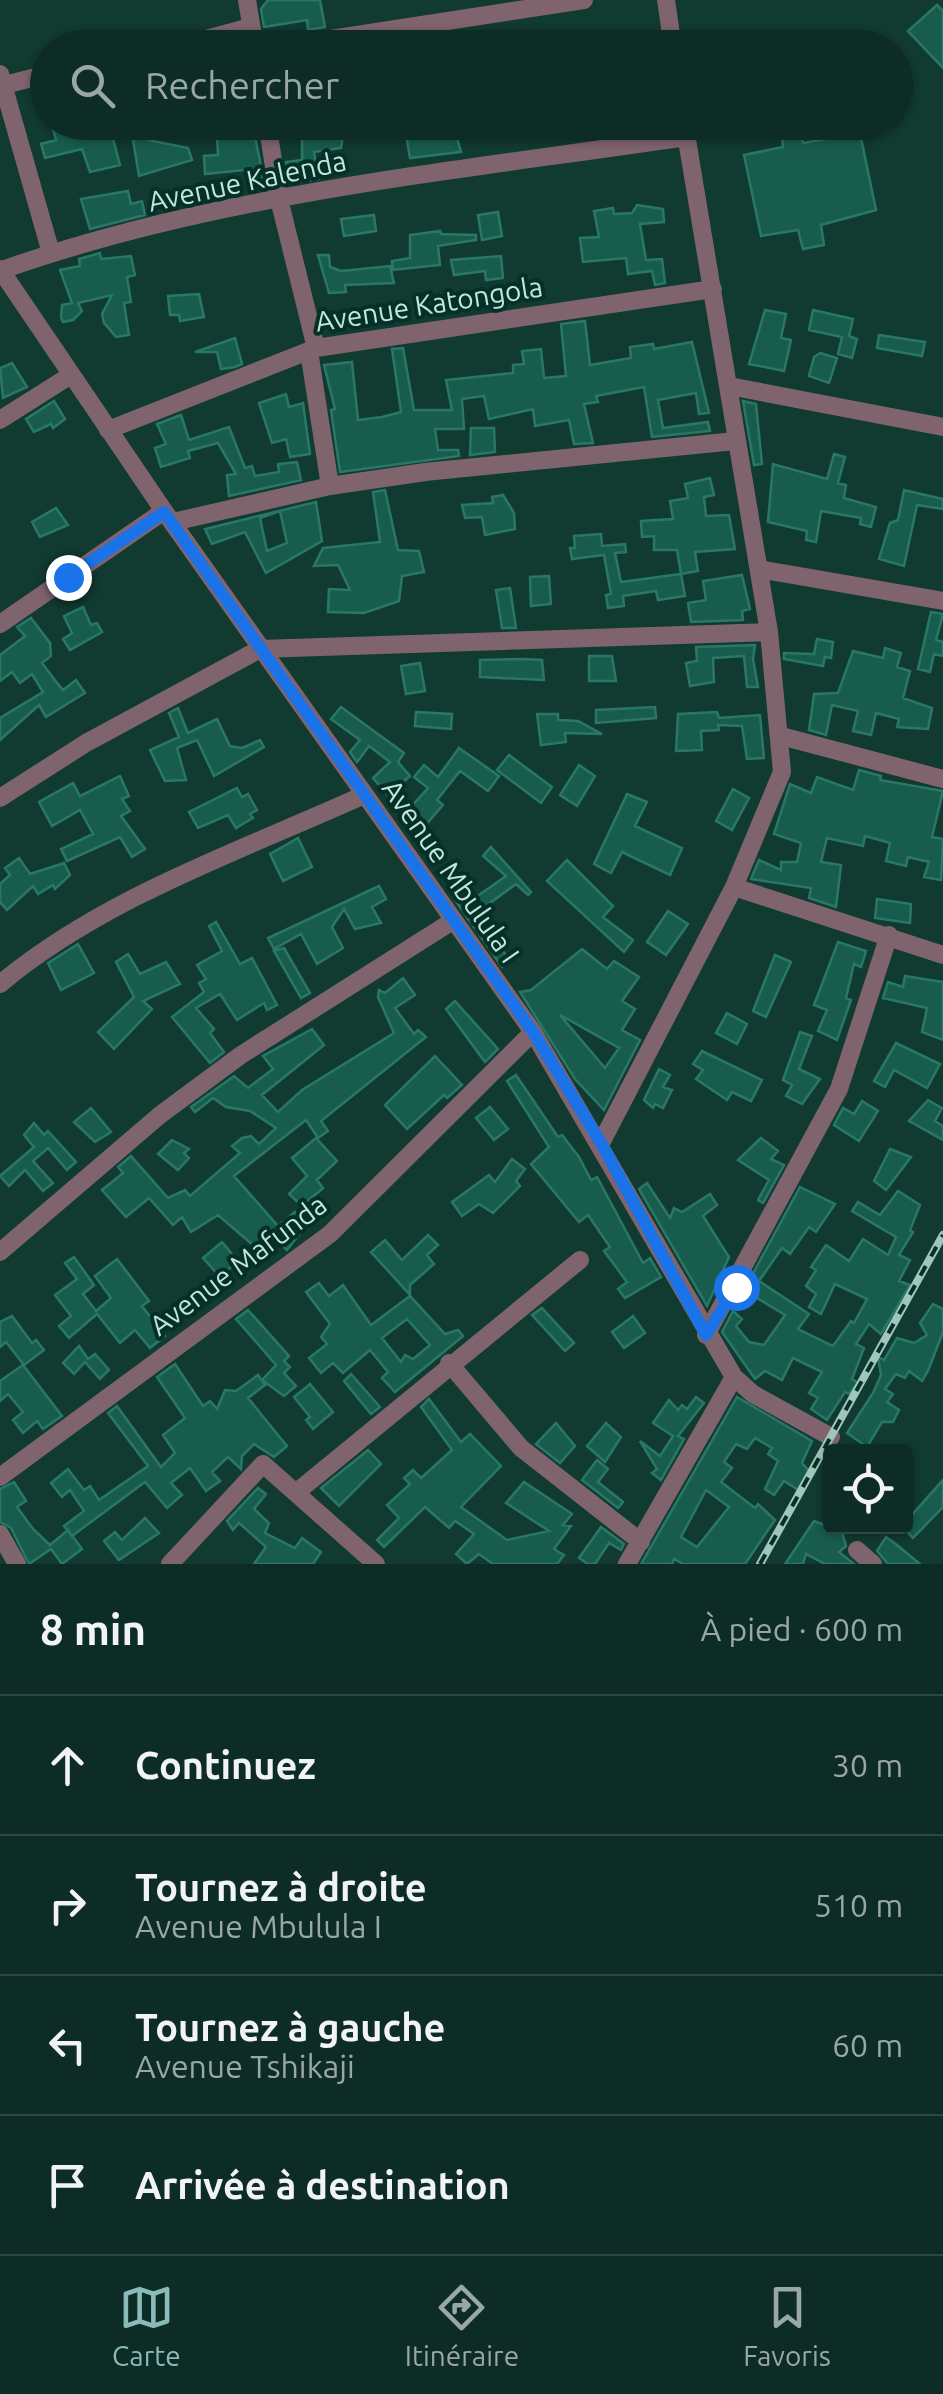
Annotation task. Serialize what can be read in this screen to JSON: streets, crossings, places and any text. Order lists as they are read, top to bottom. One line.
{"streets":{"street":["Avenue Kalenda","Avenue Katongola","Avenue Mbulula I","Avenue Mafunda"]},"crossings":[["Avenue Kalenda","Avenue Mbulula I"],["Avenue Katongola","Avenue Mbulula I"],["Avenue Mbulula I","Avenue Mafunda"]],"page":{"search":"Rechercher","heading":["8 min","À pied · 600 m"],"list":[["Continuez","30 m"],["Tournez à droite","Avenue Mbulula I","510 m"],["Tournez à gauche","Avenue Tshikaji","60 m"],"Arrivée à destination"],"nav":["Carte","Itinéraire","Favoris"]}}
